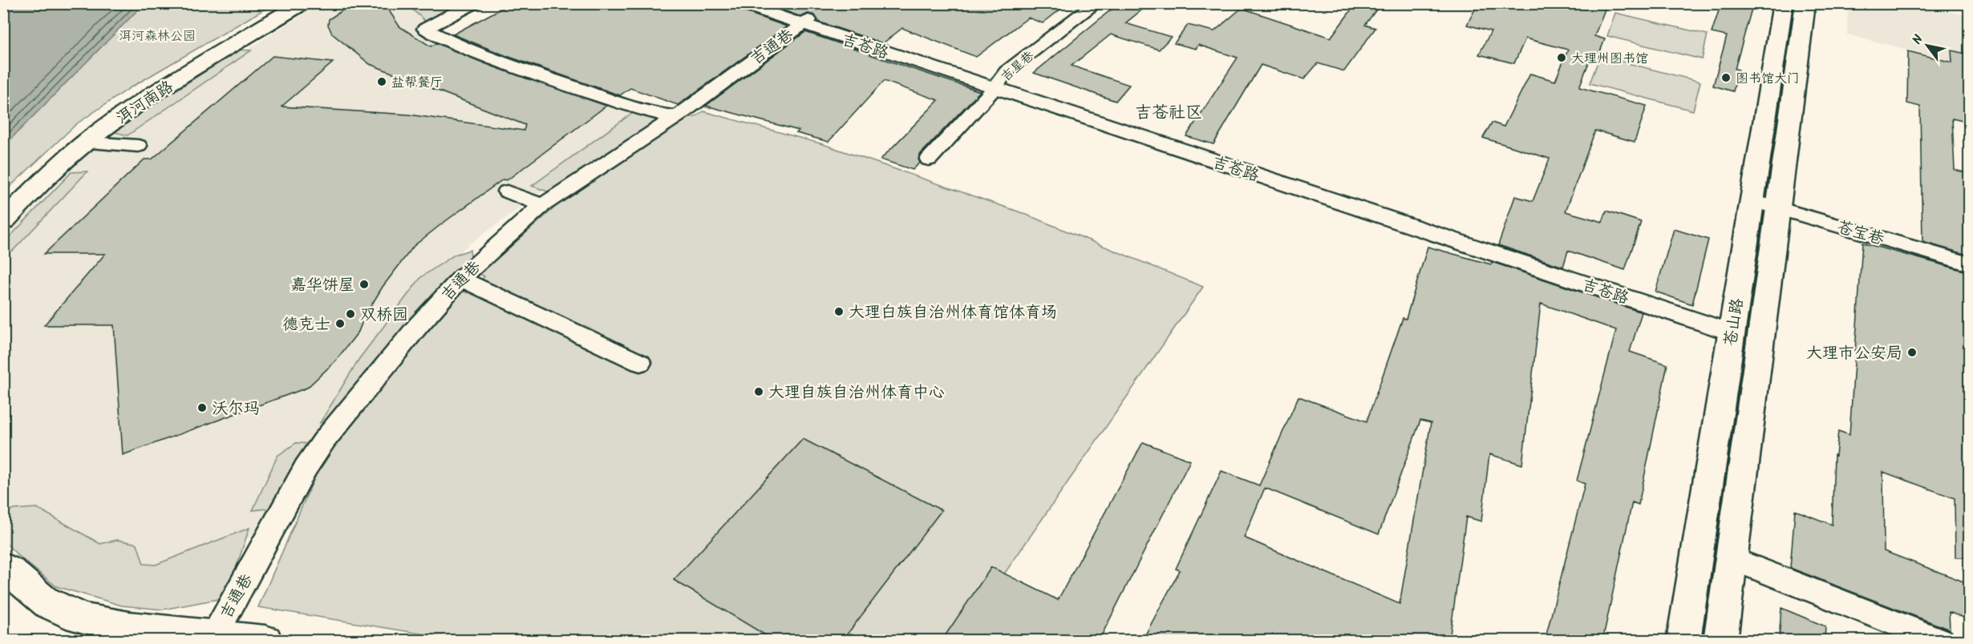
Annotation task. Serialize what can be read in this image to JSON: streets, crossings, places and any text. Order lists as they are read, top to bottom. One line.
{"streets":{"main road":["洱河南路","苍山路"],"street":["吉苍路","吉通巷","吉星巷","苍宝巷"]},"crossings":[["吉苍路","吉通巷"],["吉苍路","吉星巷"],["吉苍路","苍山路"],["苍宝巷","苍山路"]],"districts":["吉苍社区"],"parks":["洱河森林公园"],"places":["大理州图书馆","图书馆大门","盐帮餐厅","嘉华饼屋","大理白族自治州体育馆体育场","双桥园","德克士","大理市公安局","大理自族自治州体育中心","沃尔玛"],"north":"top left"}
